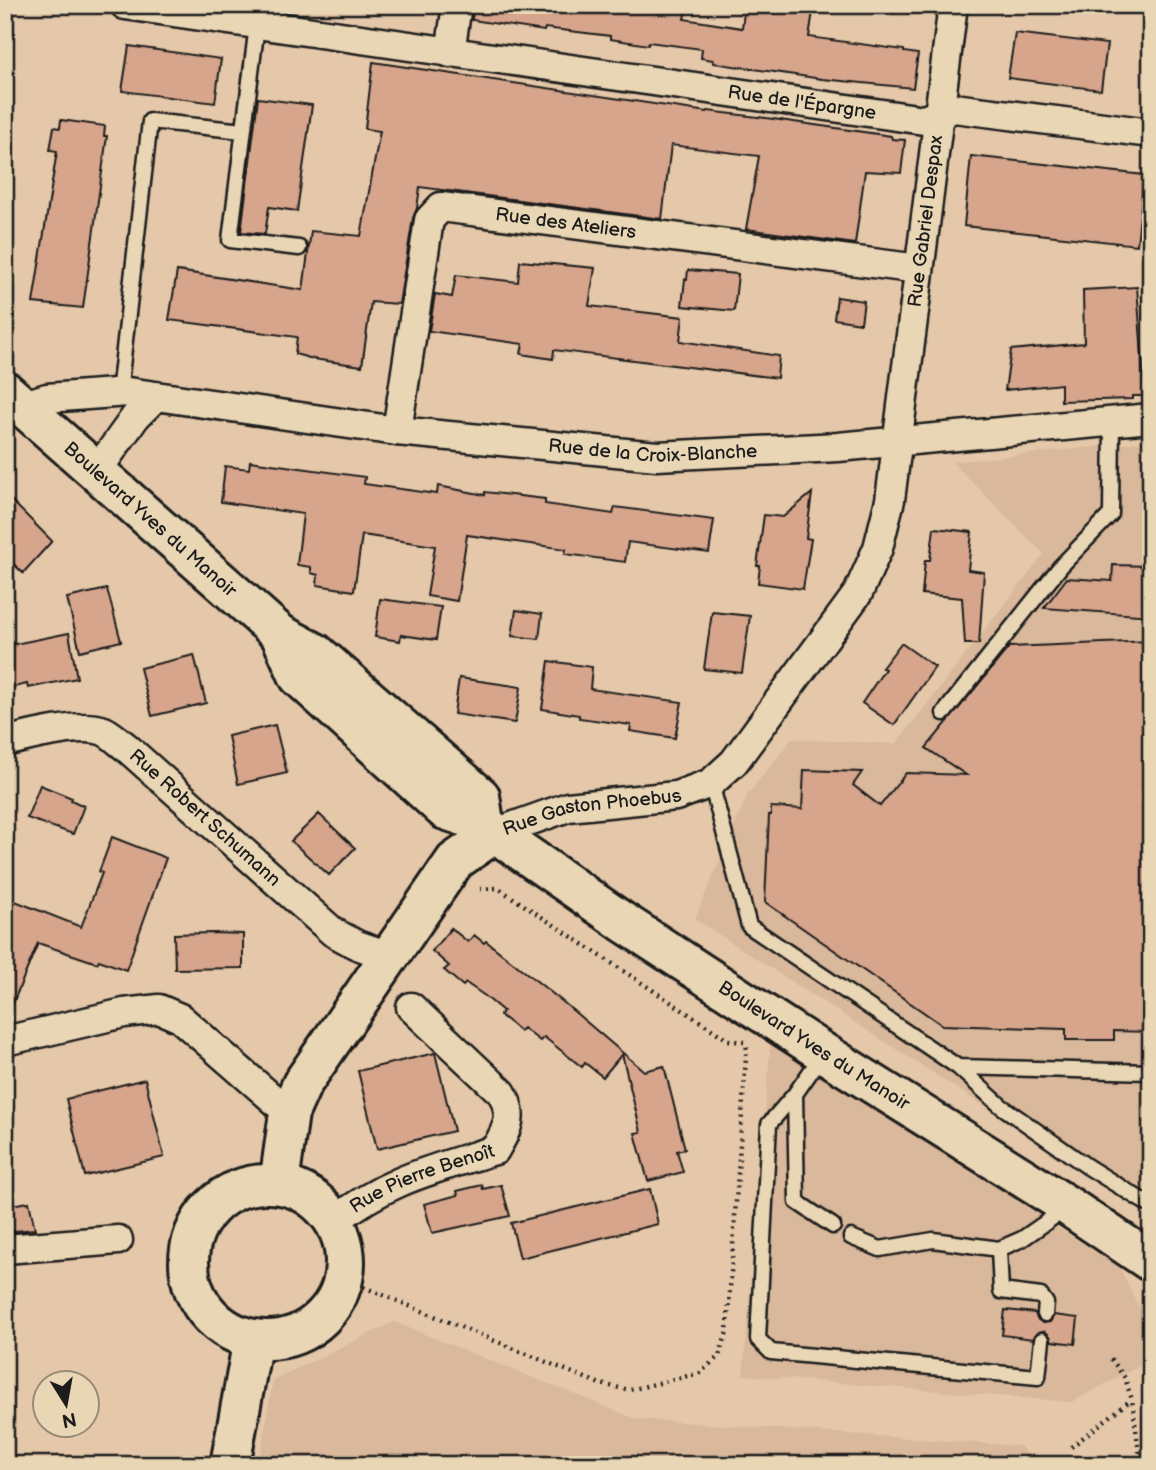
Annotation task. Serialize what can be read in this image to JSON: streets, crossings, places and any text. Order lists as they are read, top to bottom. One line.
{"streets":{"main road":["Boulevard Yves du Manoir","Rue Gaston Phoebus"],"street":["Rue de l'Épargne","Rue Gabriel Despax","Rue des Ateliers","Rue de la Croix-Blanche","Rue Robert Schumann","Rue Pierre Benoît"]},"crossings":[["Rue de l'Épargne","Rue Gabriel Despax"],["Rue Gabriel Despax","Rue des Ateliers"],["Rue Gabriel Despax","Rue de la Croix-Blanche"],["Rue Gabriel Despax","Rue Gaston Phoebus"],["Rue des Ateliers","Rue de la Croix-Blanche"],["Rue de la Croix-Blanche","Boulevard Yves du Manoir"],["Rue de la Croix-Blanche","Rue Gaston Phoebus"],["Boulevard Yves du Manoir","Rue Gaston Phoebus"],["Rue Gaston Phoebus","Rue Robert Schumann"],["Rue Gaston Phoebus","Rue Pierre Benoît"]],"north":"bottom"}
